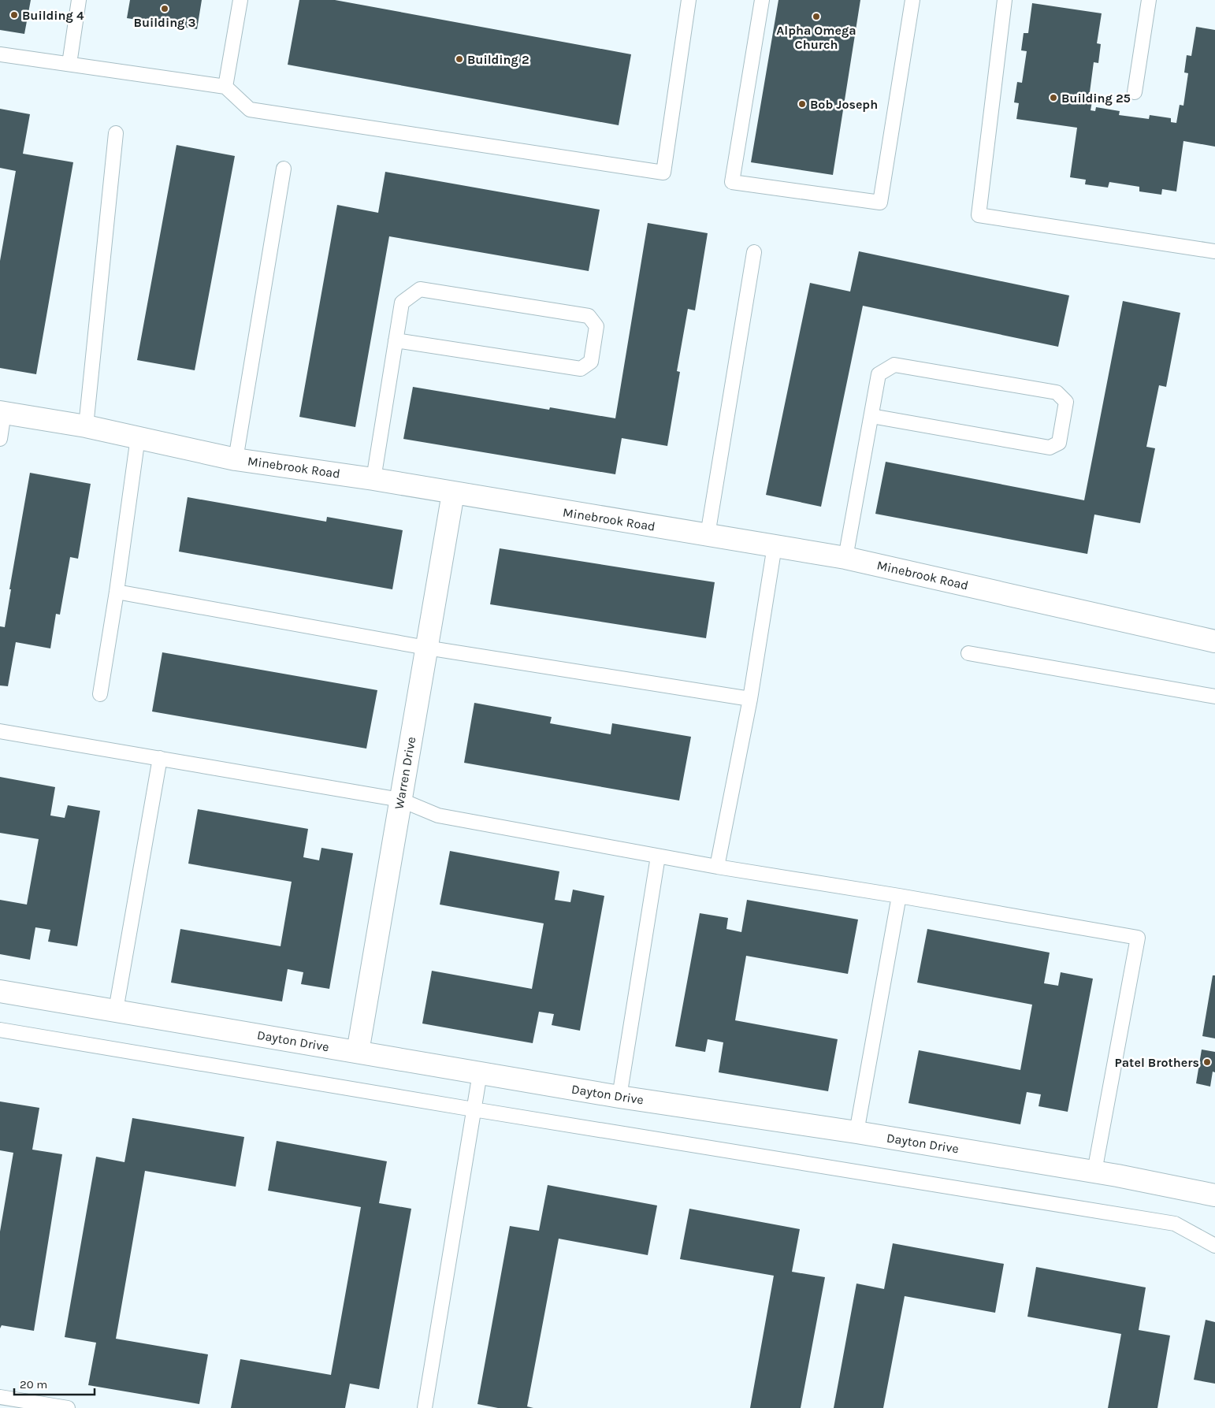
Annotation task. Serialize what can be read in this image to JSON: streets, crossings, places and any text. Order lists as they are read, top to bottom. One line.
{"streets":{"street":["Minebrook Road","Warren Drive","Dayton Drive"]},"crossings":[["Minebrook Road","Warren Drive"],["Warren Drive","Dayton Drive"]],"places":["Building 3","Building 4","Alpha Omega Church","Building 2","Building 25","Bob Joseph","Patel Brothers"],"scale_bar":"20 m"}
